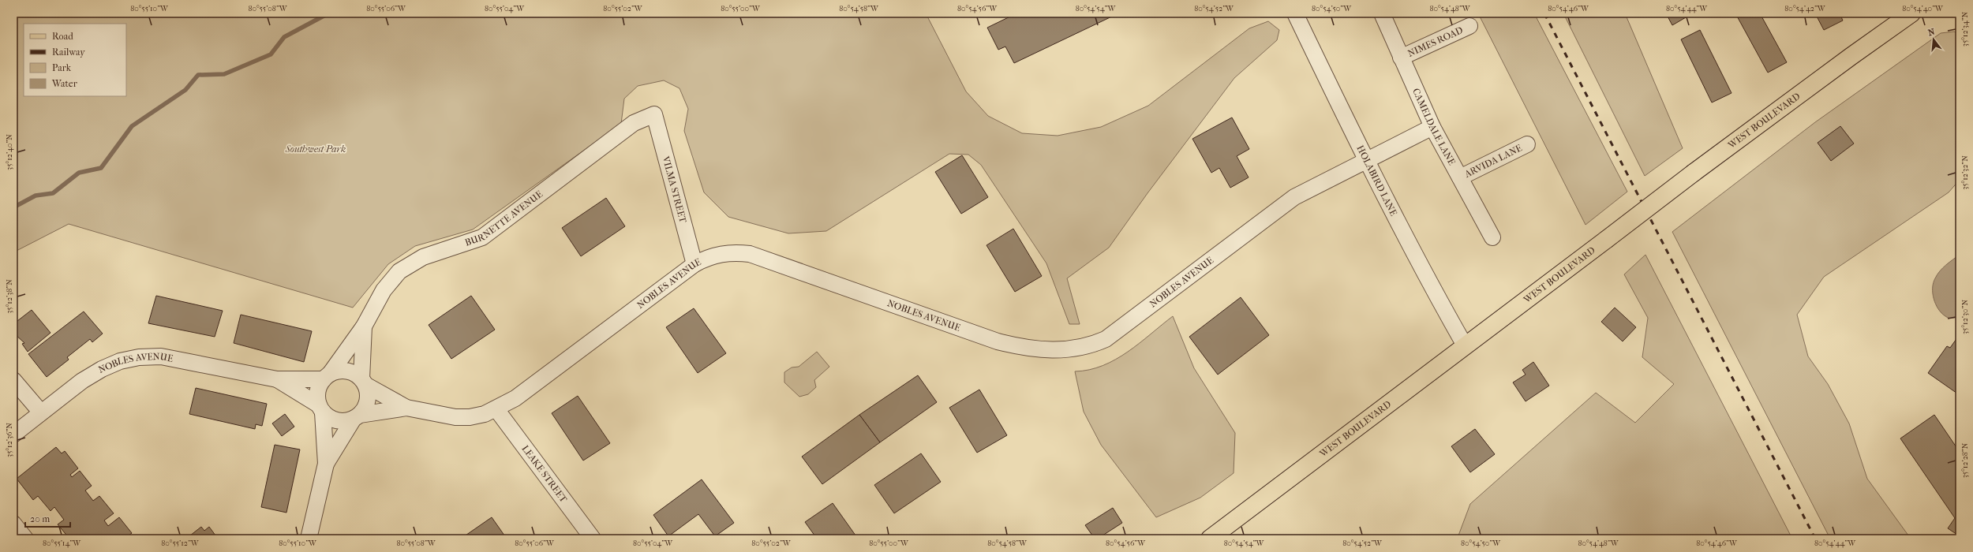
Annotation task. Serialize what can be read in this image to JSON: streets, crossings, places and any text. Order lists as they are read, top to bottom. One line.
{"streets":{"main road":["WEST BOULEVARD"],"street":["NIMES ROAD","CAMELDALE LANE","ARVIDA LANE","HOLABIRD LANE","VILMA STREET","BURNETTE AVENUE","NOBLES AVENUE","LEAKE STREET"]},"crossings":[["NIMES ROAD","CAMELDALE LANE"],["WEST BOULEVARD","HOLABIRD LANE"],["CAMELDALE LANE","ARVIDA LANE"],["CAMELDALE LANE","NOBLES AVENUE"],["HOLABIRD LANE","NOBLES AVENUE"],["VILMA STREET","BURNETTE AVENUE"],["VILMA STREET","NOBLES AVENUE"],["BURNETTE AVENUE","NOBLES AVENUE"],["NOBLES AVENUE","LEAKE STREET"]],"parks":["Southwest Park"],"legend":["Road","Railway","Park","Water"],"scale_bar":"20 m","north":"top","coordinates":["80°55'10\"W","80°55'08\"W","80°55'06\"W","80°55'04\"W","80°55'02\"W","80°55'00\"W","80°54'58\"W","80°54'56\"W","80°54'54\"W","80°54'52\"W","80°54'50\"W","80°54'48\"W","80°54'46\"W","80°54'44\"W","80°54'42\"W","80°54'40\"W","35°12'34\"N","35°12'40\"N","35°12'32\"N","35°12'38\"N","35°12'30\"N","35°12'36\"N","35°12'28\"N","80°55'14\"W","80°55'12\"W"]}
